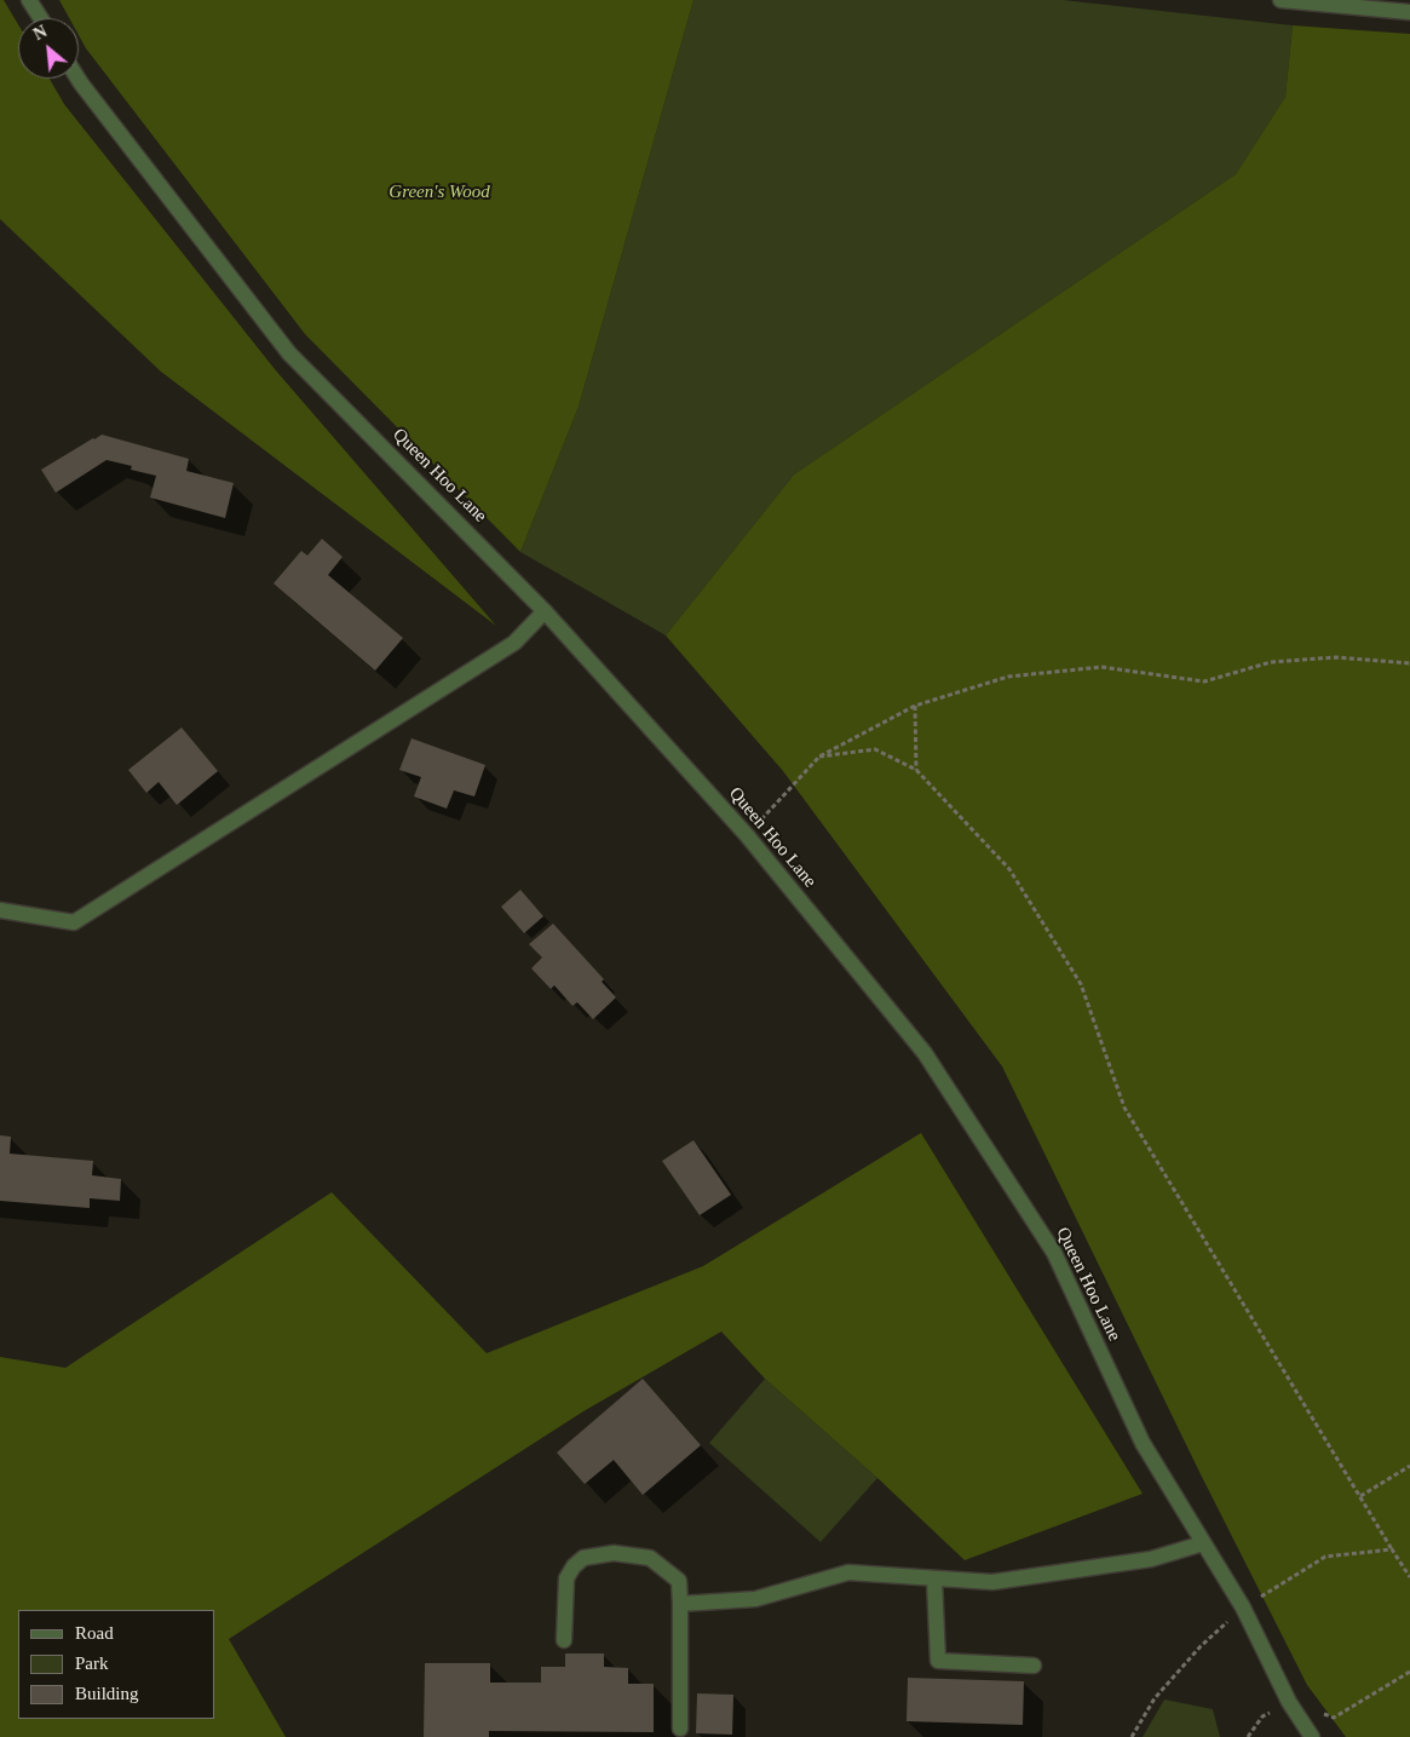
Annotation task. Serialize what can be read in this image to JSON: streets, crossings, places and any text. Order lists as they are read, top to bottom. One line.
{"streets":{"street":["Queen Hoo Lane"]},"parks":["Green's Wood"],"legend":["Road","Park","Building"],"north":"top left"}
